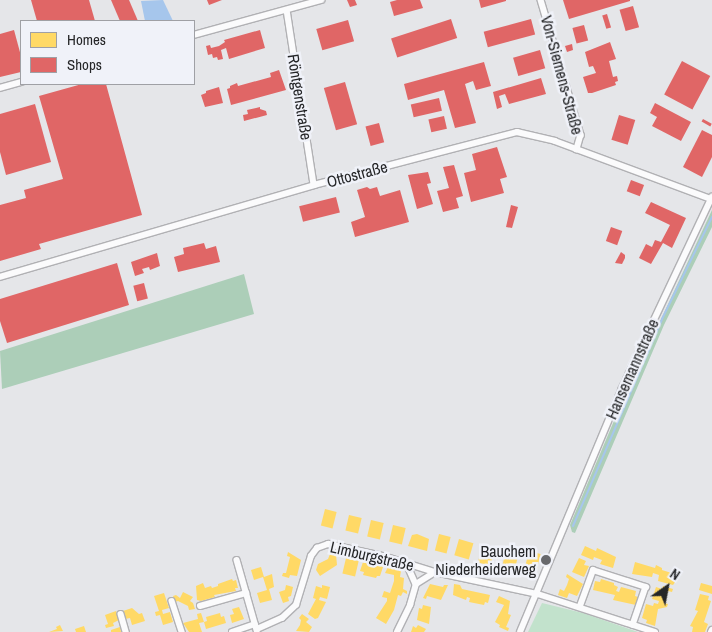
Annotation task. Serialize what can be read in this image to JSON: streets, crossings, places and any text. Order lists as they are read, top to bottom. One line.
{"streets":{"street":["Von-Siemens-Straße","Röntgenstraße","Ottostraße","Hansemannstraße","Limburgstraße"]},"crossings":[["Von-Siemens-Straße","Ottostraße"],["Röntgenstraße","Ottostraße"],["Ottostraße","Hansemannstraße"],["Hansemannstraße","Limburgstraße"]],"places":["Bauchem Niederheiderweg"],"legend":["Homes","Shops"],"north":"top right"}
